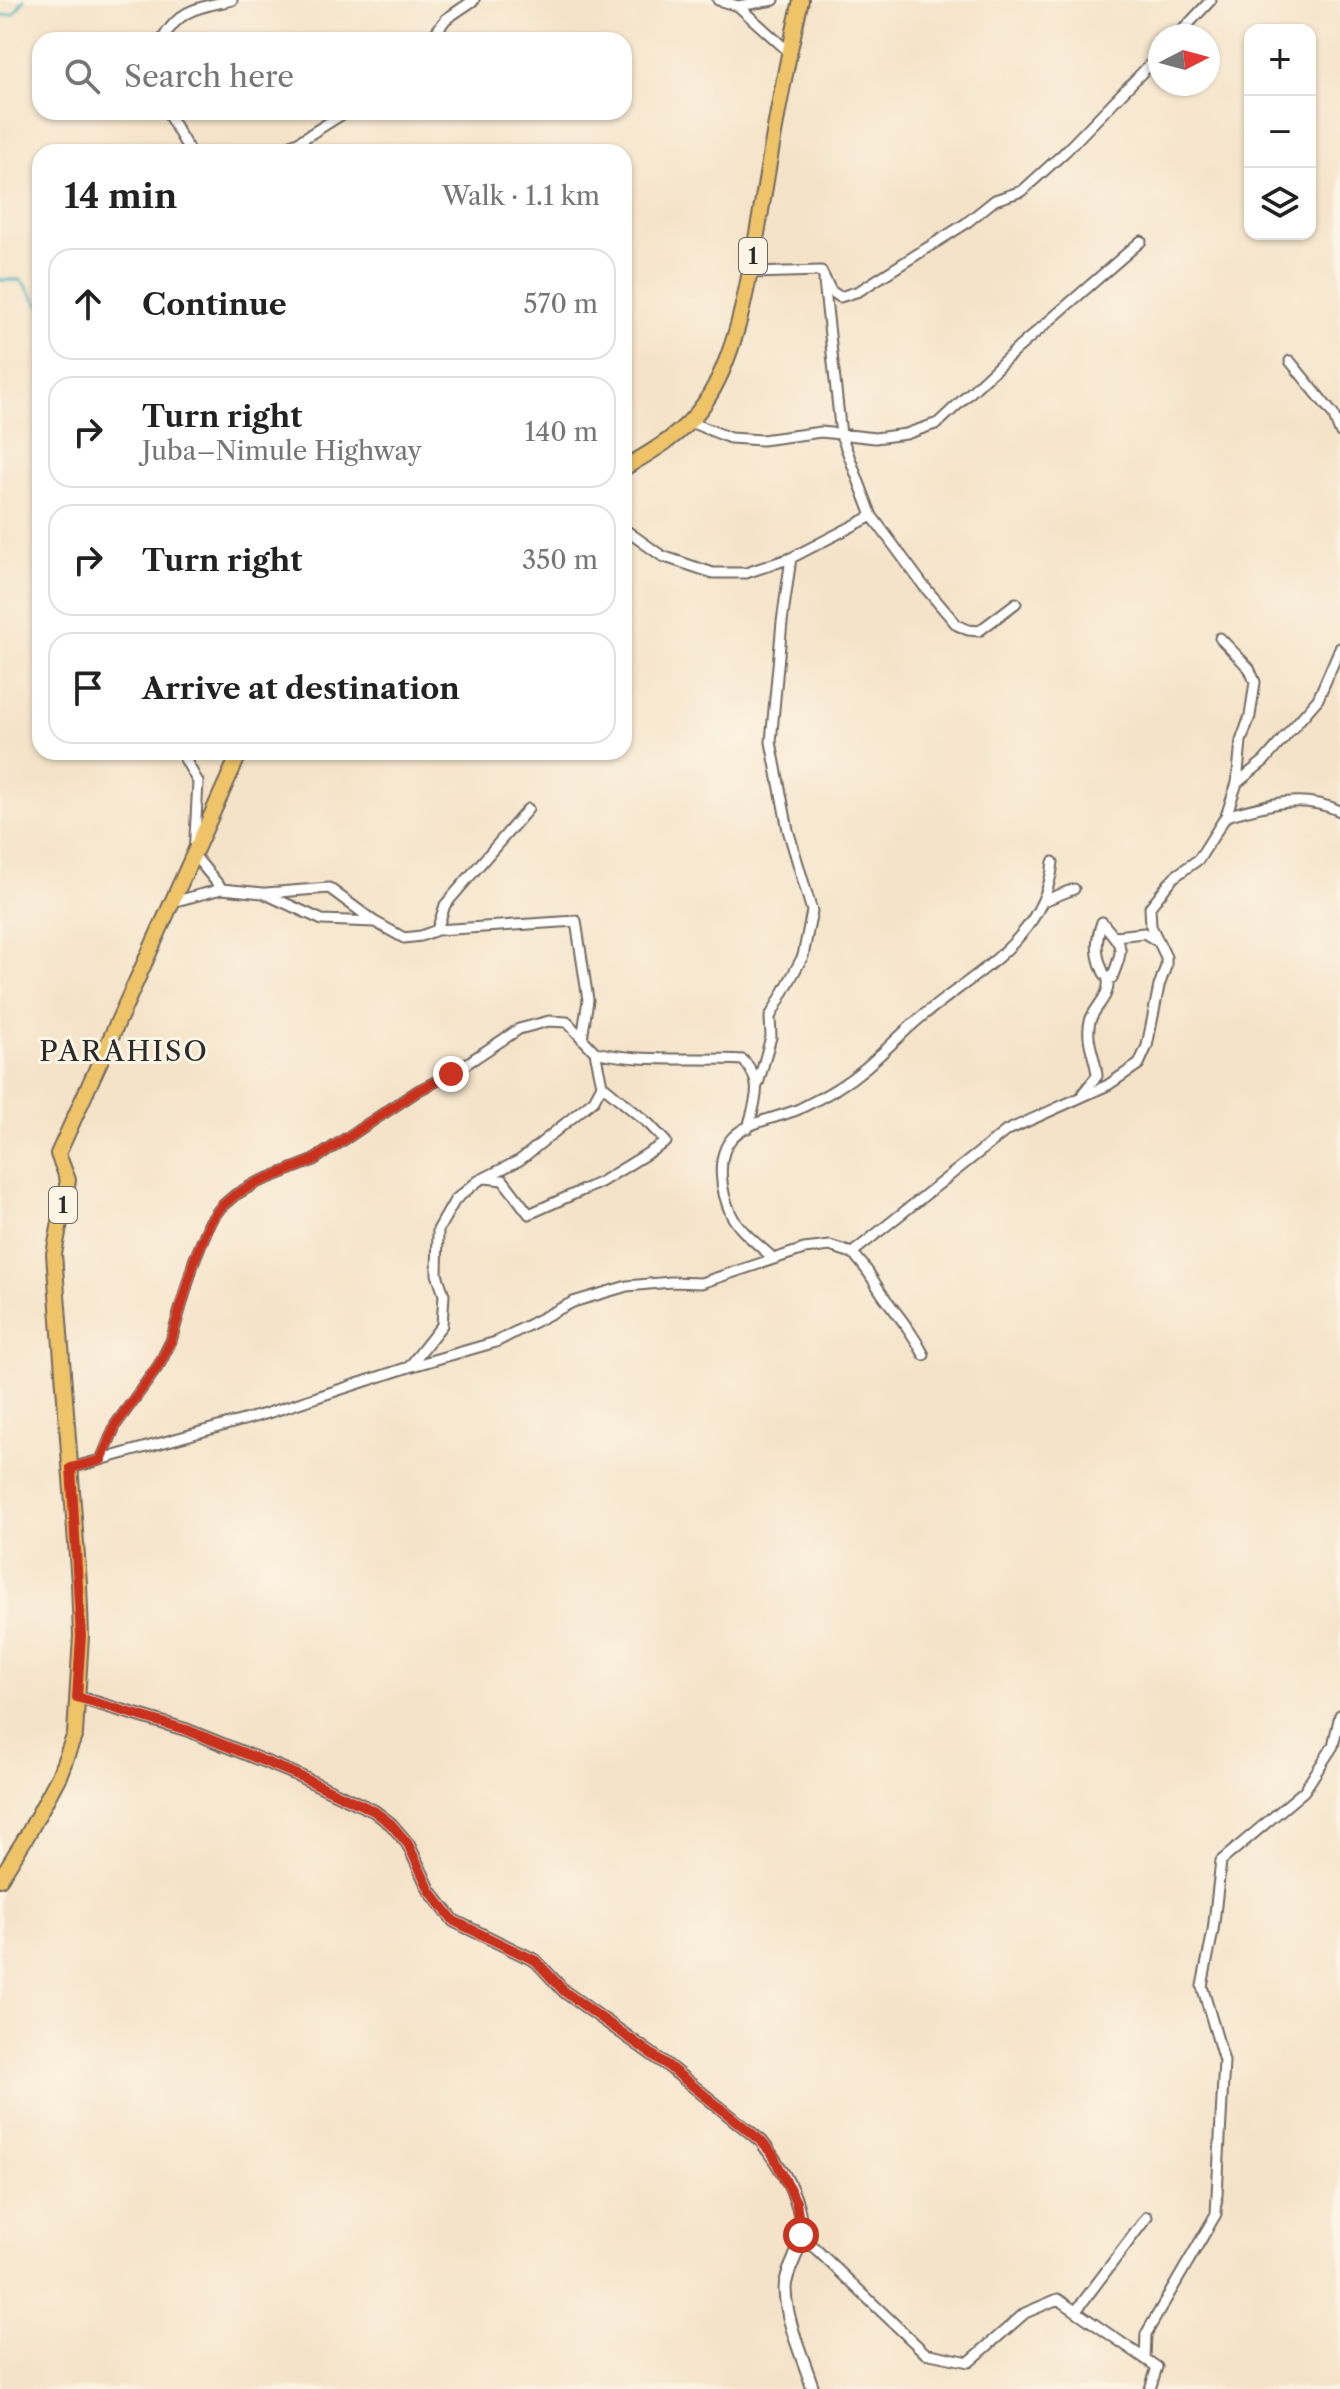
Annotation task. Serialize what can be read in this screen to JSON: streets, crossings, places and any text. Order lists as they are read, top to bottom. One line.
{"streets":{"main road":["1"]},"districts":["PARAHISO"],"north":"right","page":{"map_buttons":["+","−"],"search":"Search here","heading":["14 min","Walk · 1.1 km"],"list":[["Continue","570 m"],["Turn right","Juba–Nimule Highway","140 m"],["Turn right","350 m"],"Arrive at destination"]}}
